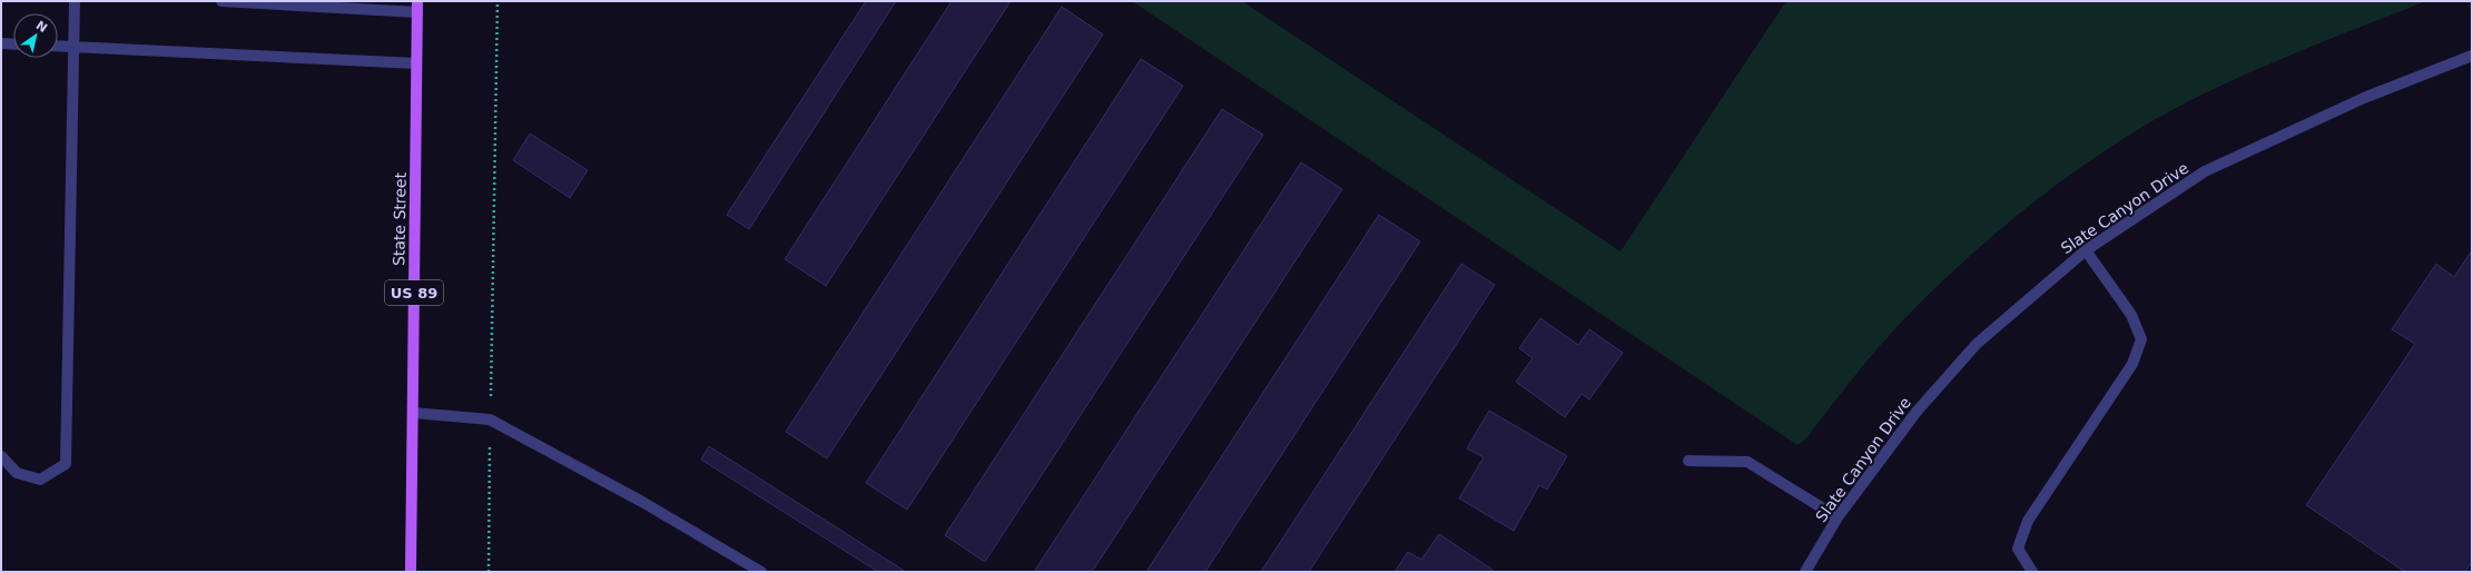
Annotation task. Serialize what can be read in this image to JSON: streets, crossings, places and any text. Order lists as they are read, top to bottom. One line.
{"streets":{"main road":["State Street","US 89"],"street":["Slate Canyon Drive"]},"north":"top right"}
